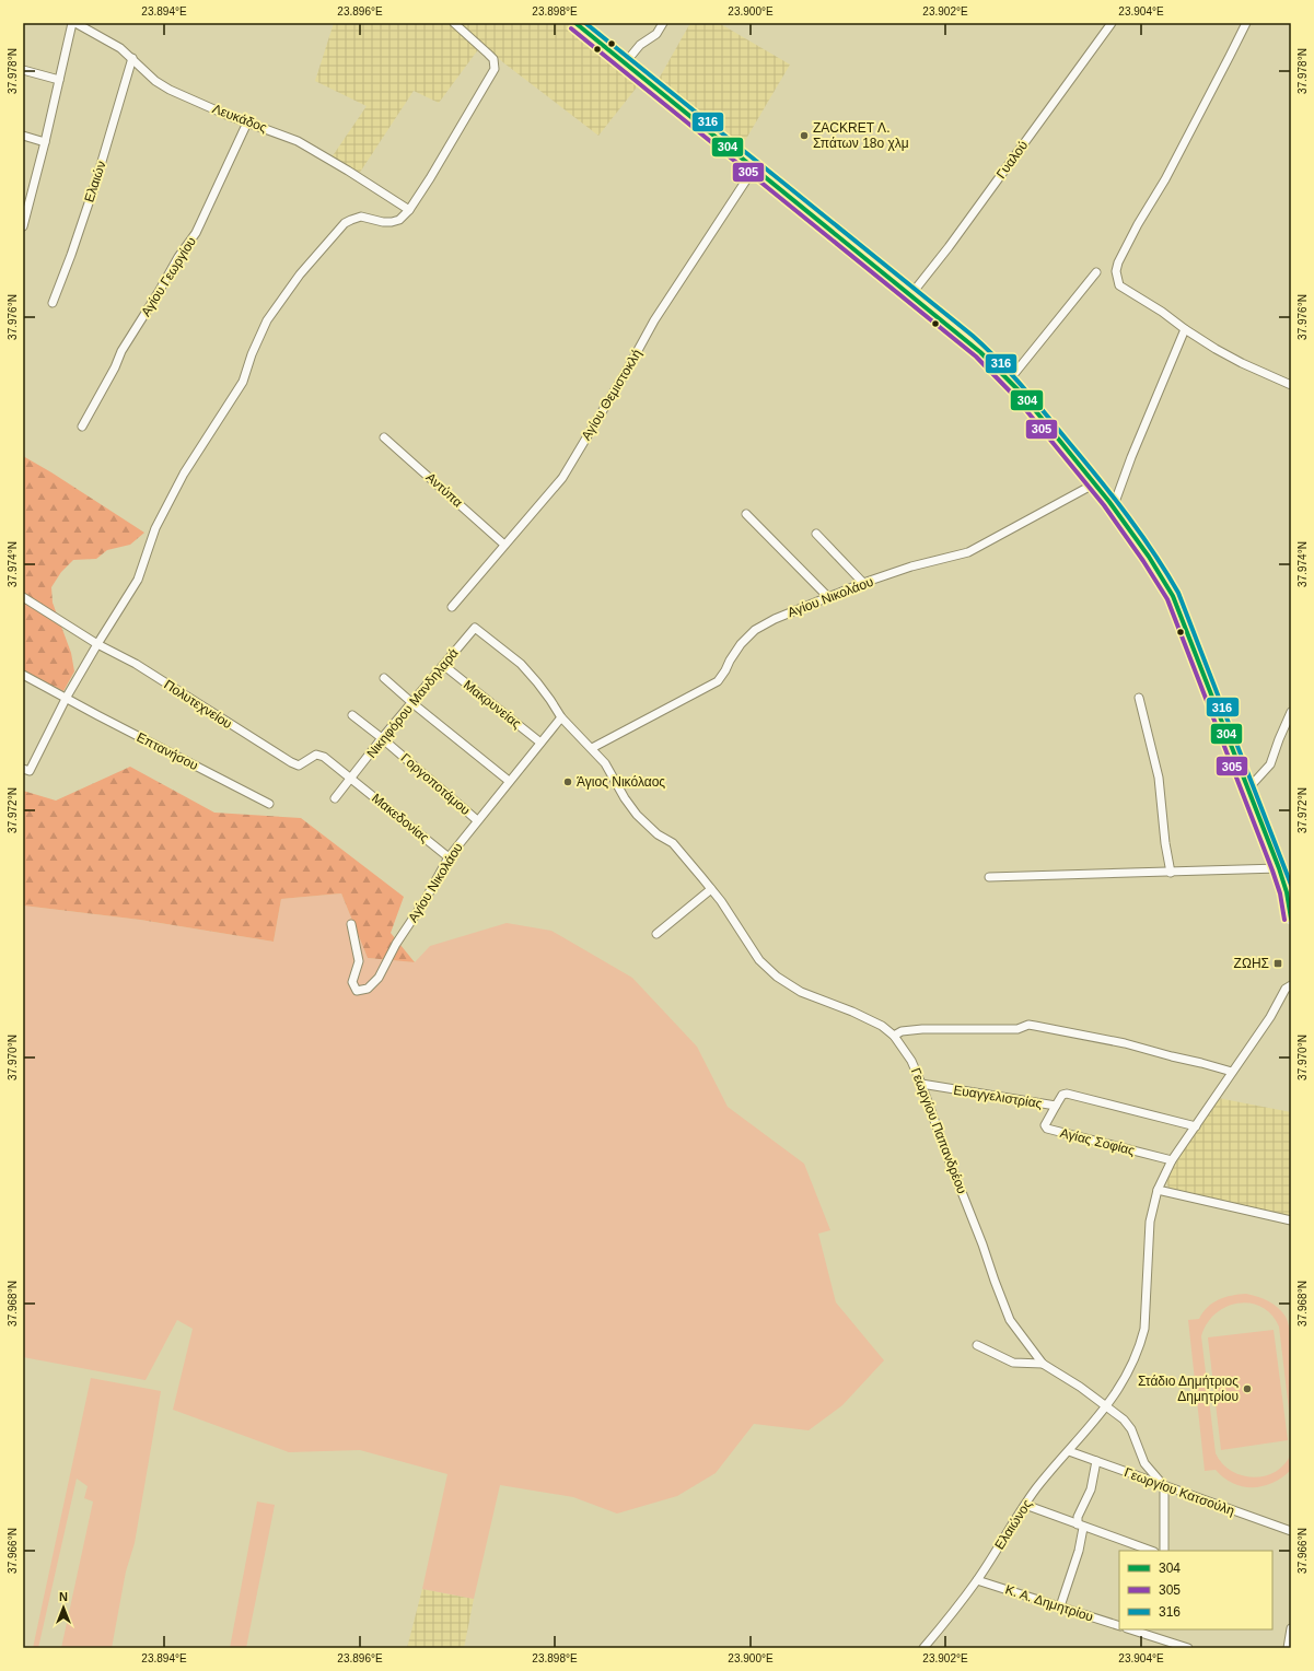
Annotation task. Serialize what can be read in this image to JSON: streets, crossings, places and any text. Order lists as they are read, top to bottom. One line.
{"streets":{"street":["Λευκάδος","Γυαλού","Ελαιών","Αγίου Γεωργίου","Αγίου Θεμιστοκλή","Αντύπα","Αγίου Νικολάου","Νικηφόρου Μανδηλαρά","Πολυτεχνείου","Μακρυνείας","Επτανήσου","Γοργοποτάμου","Μακεδονίας","Ευαγγελιστρίας","Γεωργίου Παπανδρέου","Αγίας Σοφίας","Γεωργίου Κατσούλη","Ελαιώνος","Κ. Α. Δημητρίου"]},"crossings":[["Λευκάδος","Ελαιών"],["Λευκάδος","Αγίου Γεωργίου"],["Αγίου Θεμιστοκλή","Αντύπα"],["Αγίου Νικολάου","Μακρυνείας"],["Αγίου Νικολάου","Γοργοποτάμου"],["Αγίου Νικολάου","Μακεδονίας"],["Αγίου Νικολάου","Γεωργίου Παπανδρέου"],["Νικηφόρου Μανδηλαρά","Μακρυνείας"],["Νικηφόρου Μανδηλαρά","Γοργοποτάμου"],["Νικηφόρου Μανδηλαρά","Μακεδονίας"],["Νικηφόρου Μανδηλαρά","Γεωργίου Παπανδρέου"],["Πολυτεχνείου","Μακεδονίας"],["Ευαγγελιστρίας","Γεωργίου Παπανδρέου"],["Ευαγγελιστρίας","Αγίας Σοφίας"],["Ευαγγελιστρίας","Ελαιώνος"],["Γεωργίου Παπανδρέου","Γεωργίου Κατσούλη"],["Γεωργίου Παπανδρέου","Ελαιώνος"],["Αγίας Σοφίας","Ελαιώνος"],["Γεωργίου Κατσούλη","Ελαιώνος"],["Ελαιώνος","Κ. Α. Δημητρίου"]],"places":{"other":["ZACKRET Λ. Σπάτων 18ο χλμ","Άγιος Νικόλαος","Στάδιο Δημήτριος Δημητρίου"],"transit":["ΖΩΗΣ"]},"lines":["transit line 304","transit line 316","transit line 305"],"legend":["304","305","316"],"north":"top","coordinates":["23.894°E","23.896°E","23.898°E","23.900°E","23.902°E","23.904°E","37.978°N","37.976°N","37.974°N","37.972°N","37.970°N","37.968°N","37.966°N"]}
